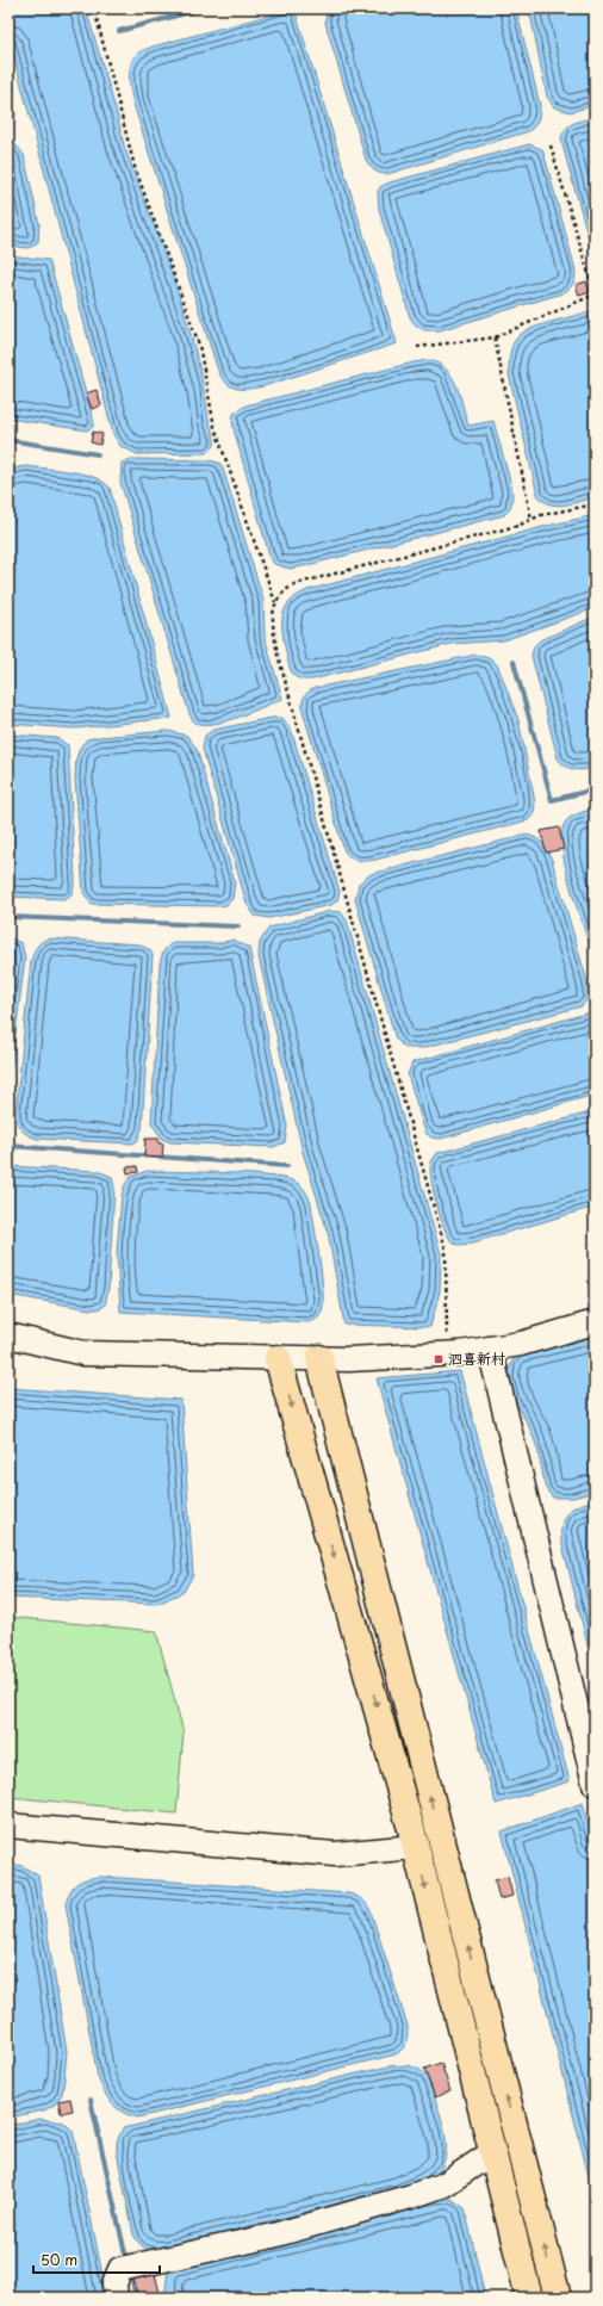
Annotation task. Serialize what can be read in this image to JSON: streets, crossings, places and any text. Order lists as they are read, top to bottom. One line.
{"places":{"transit":["泗喜新村"]},"scale_bar":"50 m"}
